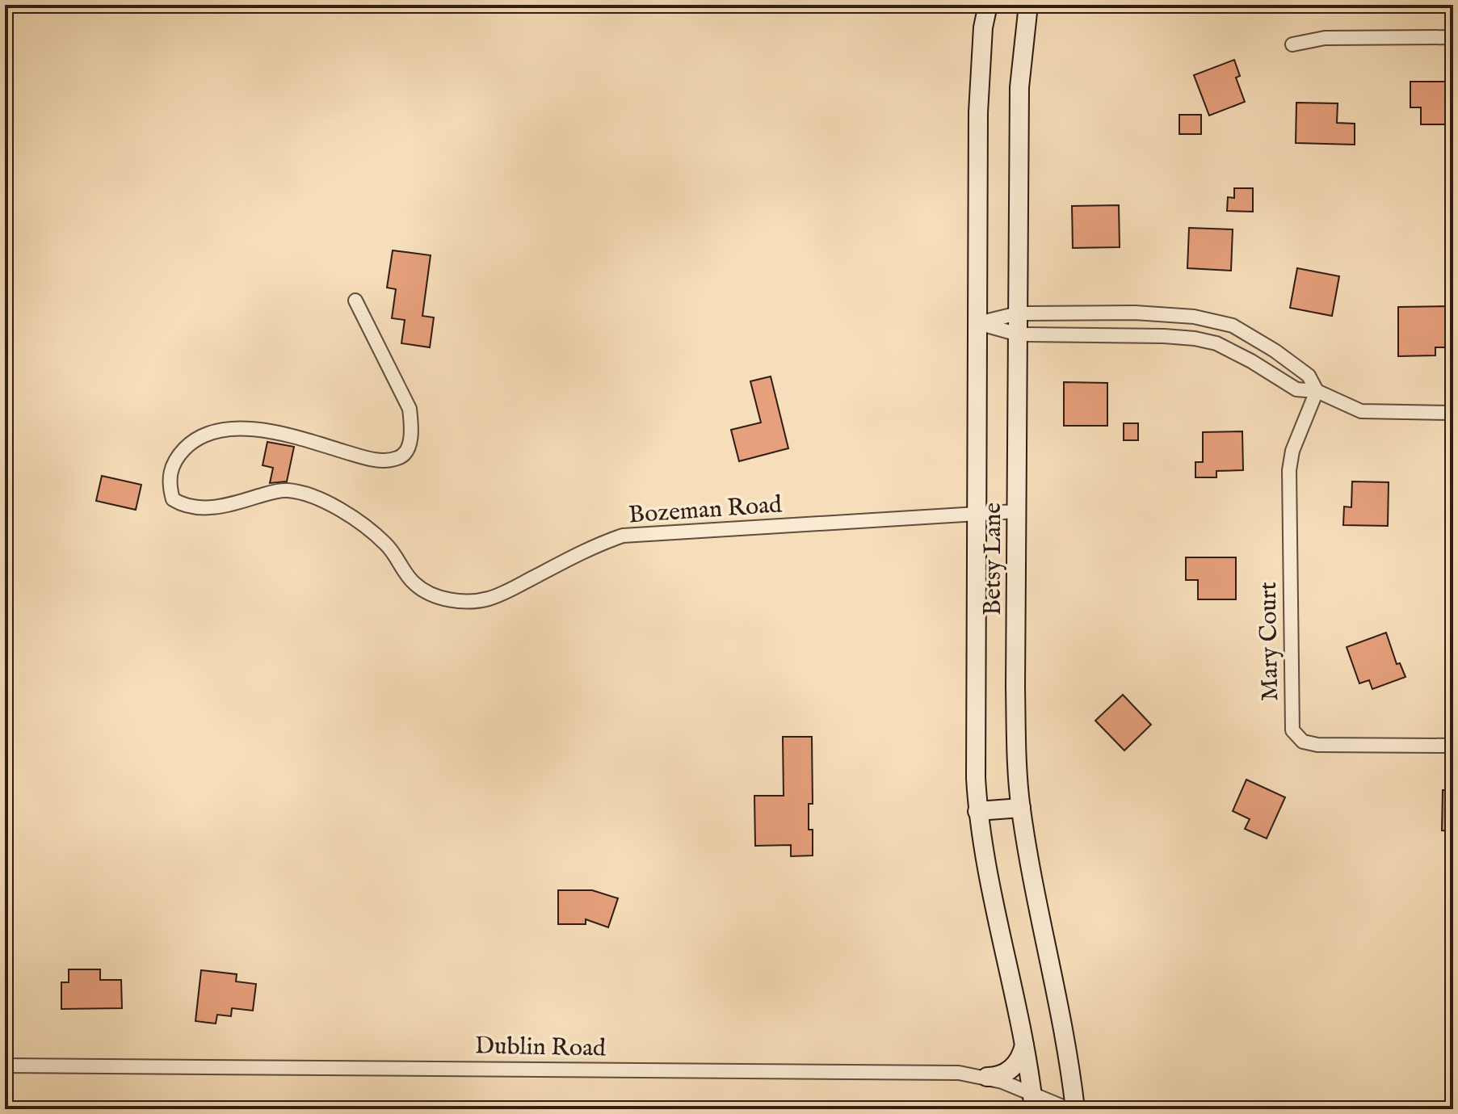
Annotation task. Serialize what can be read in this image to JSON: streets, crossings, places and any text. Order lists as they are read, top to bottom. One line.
{"streets":{"main road":["Betsy Lane"],"street":["Bozeman Road","Mary Court","Dublin Road"]},"crossings":[["Bozeman Road","Betsy Lane"],["Betsy Lane","Dublin Road"]]}
